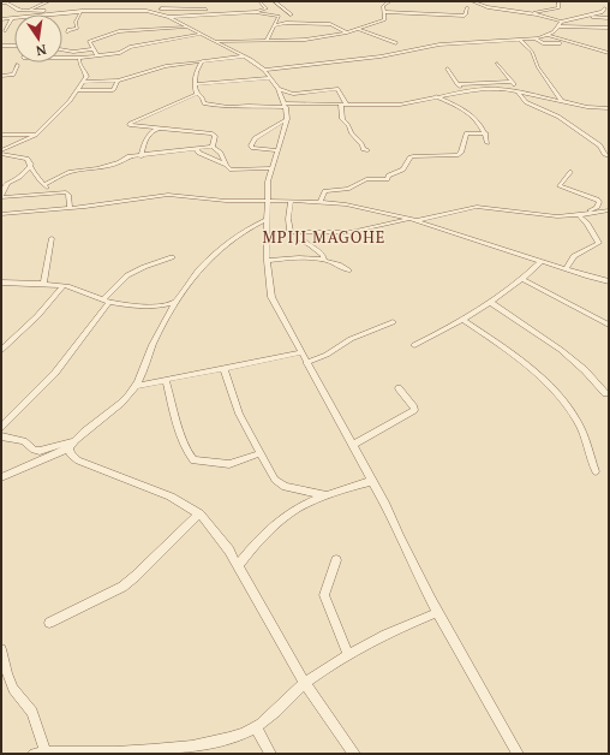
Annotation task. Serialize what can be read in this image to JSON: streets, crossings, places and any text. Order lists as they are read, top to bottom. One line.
{"districts":["MPIJI MAGOHE"],"north":"bottom"}
